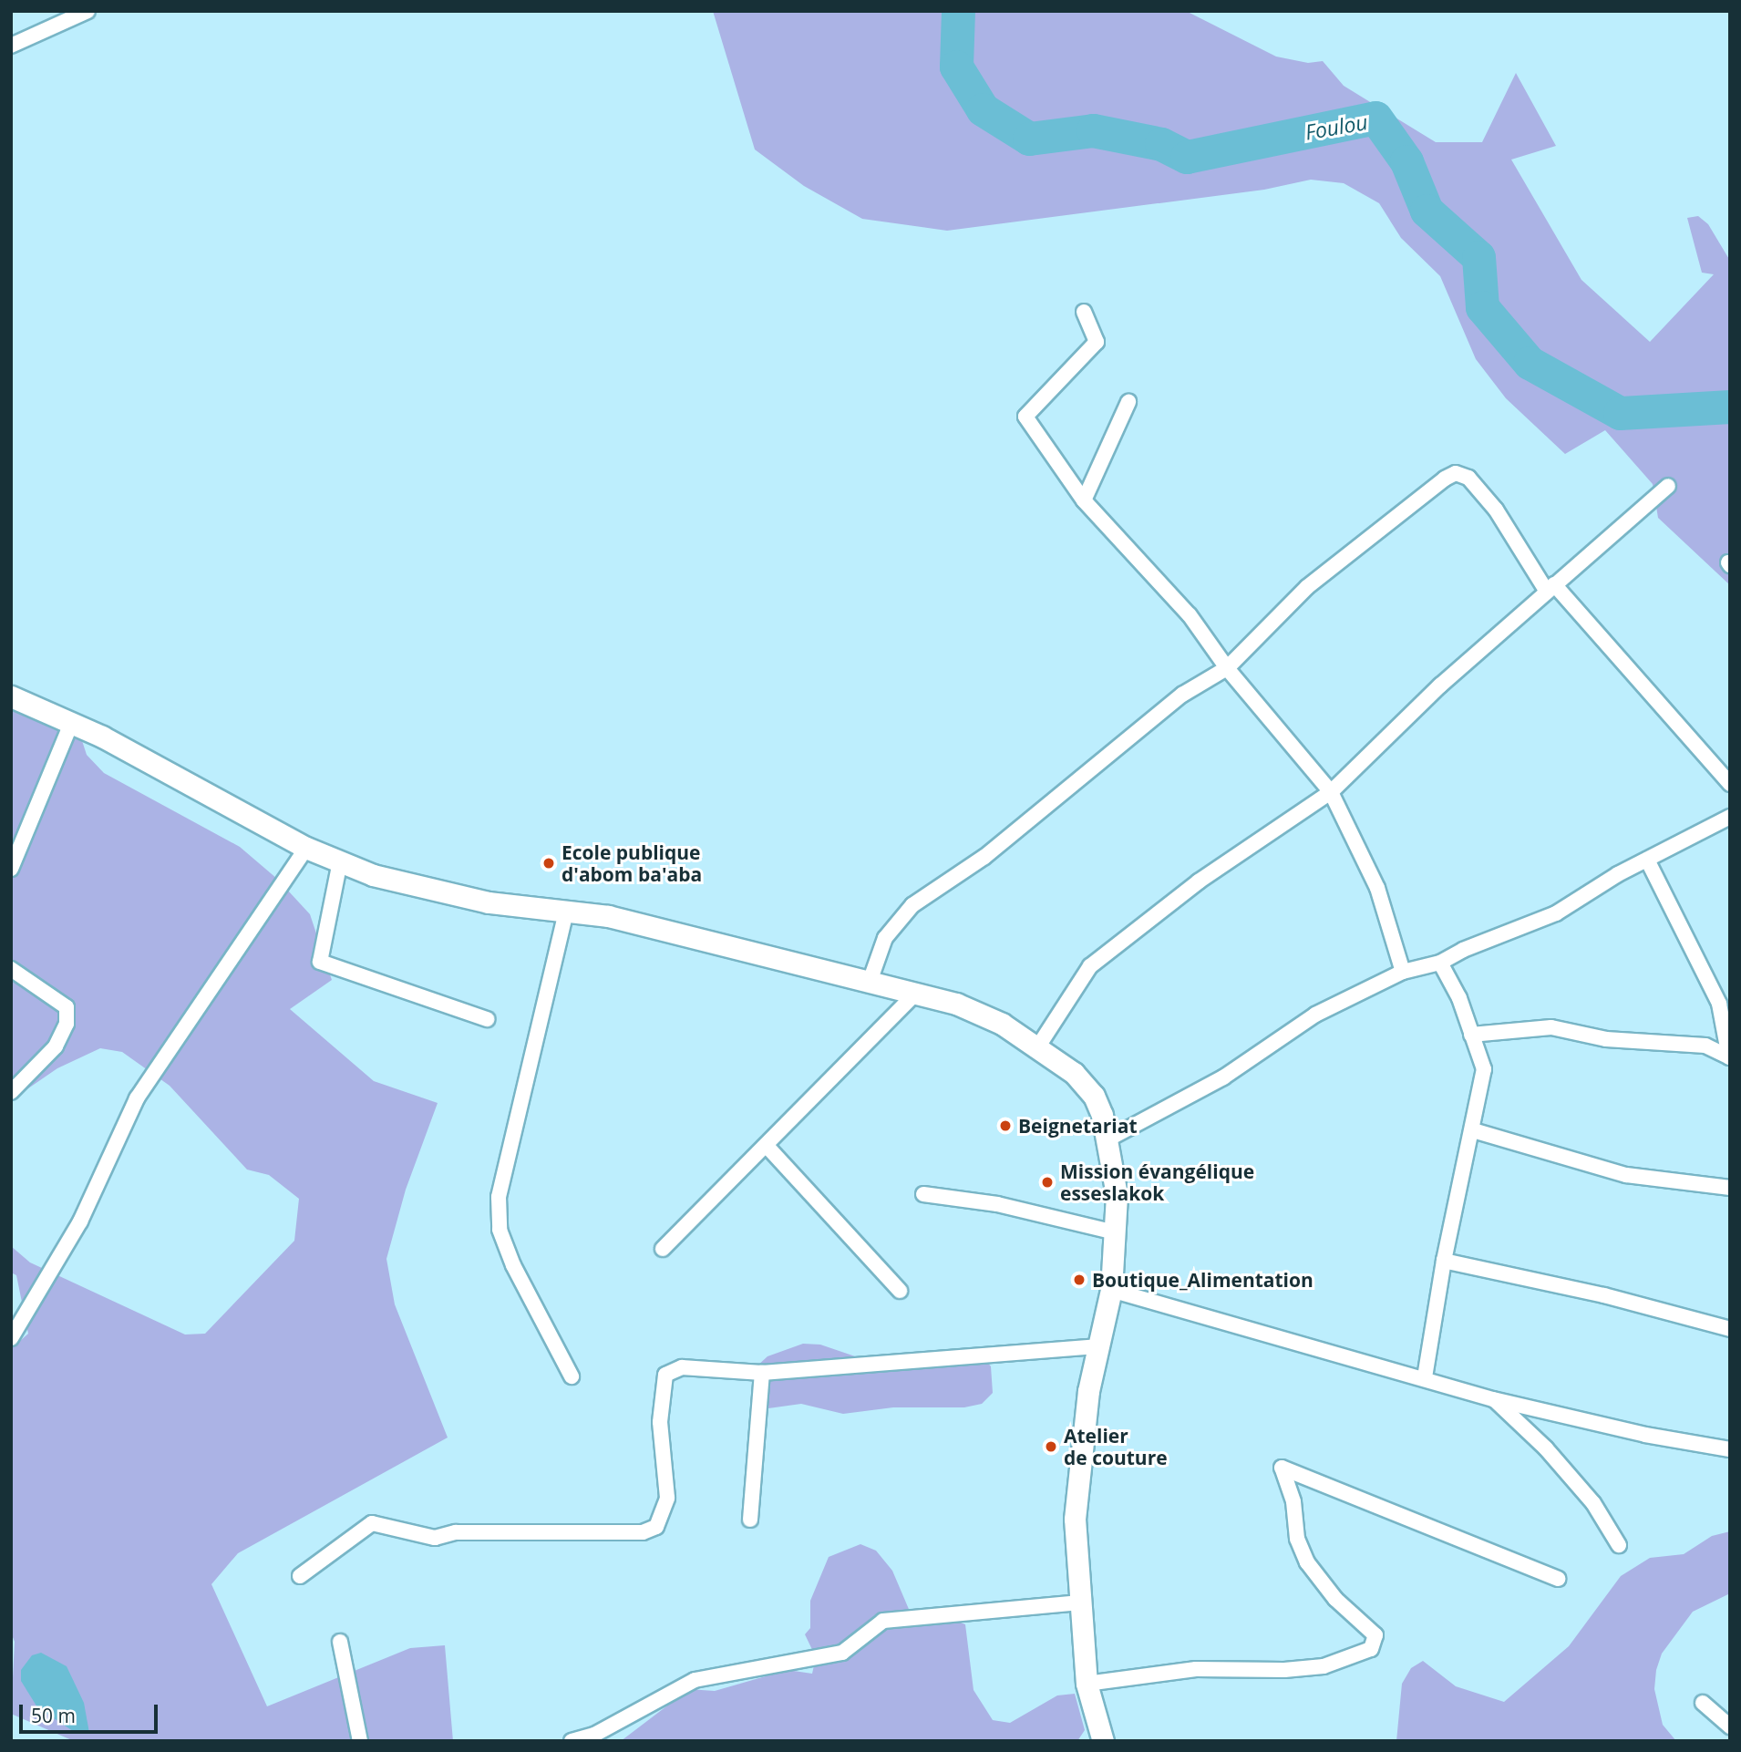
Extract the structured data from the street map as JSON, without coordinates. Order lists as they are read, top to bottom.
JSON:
{
  "water": ["Foulou"],
  "places": [
    "Ecole publique d'abom ba'aba",
    "Beignetariat",
    "Mission évangélique esseslakok",
    "Boutique_Alimentation",
    "Atelier de couture"
  ],
  "scale_bar": "50 m"
}
